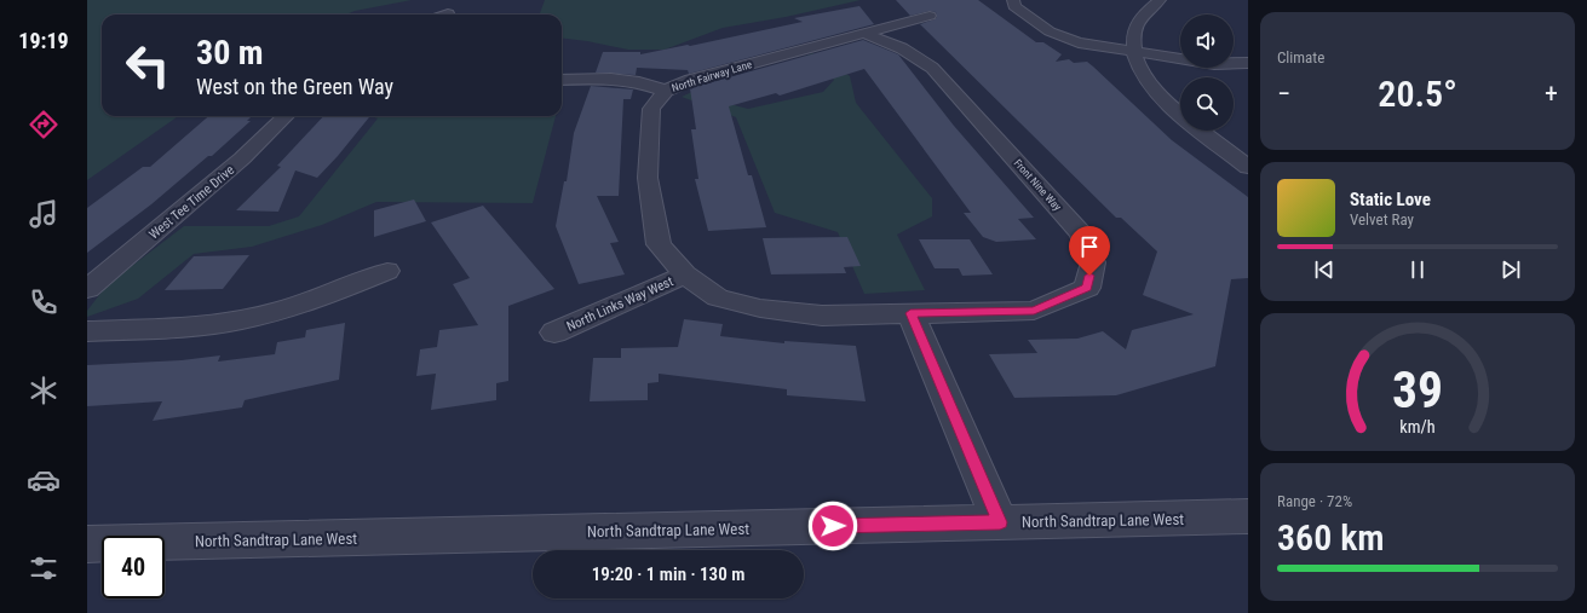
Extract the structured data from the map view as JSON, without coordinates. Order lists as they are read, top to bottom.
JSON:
{
  "streets": {
    "street": [
      "North Fairway Lane",
      "Front Nine Way",
      "West Tee Time Drive",
      "North Links Way West",
      "North Sandtrap Lane West"
    ]
  },
  "crossings": [
    ["North Fairway Lane", "Front Nine Way"]
  ],
  "page": {
    "tabs": "19:19",
    "tile": [
      "Climate",
      ["Range · 72%", "360 km"]
    ],
    "turn": ["30 m", "West on the Green Way"],
    "heat": ["−", "20.5°", "+"],
    "song": ["Static Love", "Velvet Ray"],
    "limit": "40",
    "trip": "19:20 · 1 min · 130 m",
    "gauge": ["39", "km/h"]
  }
}
